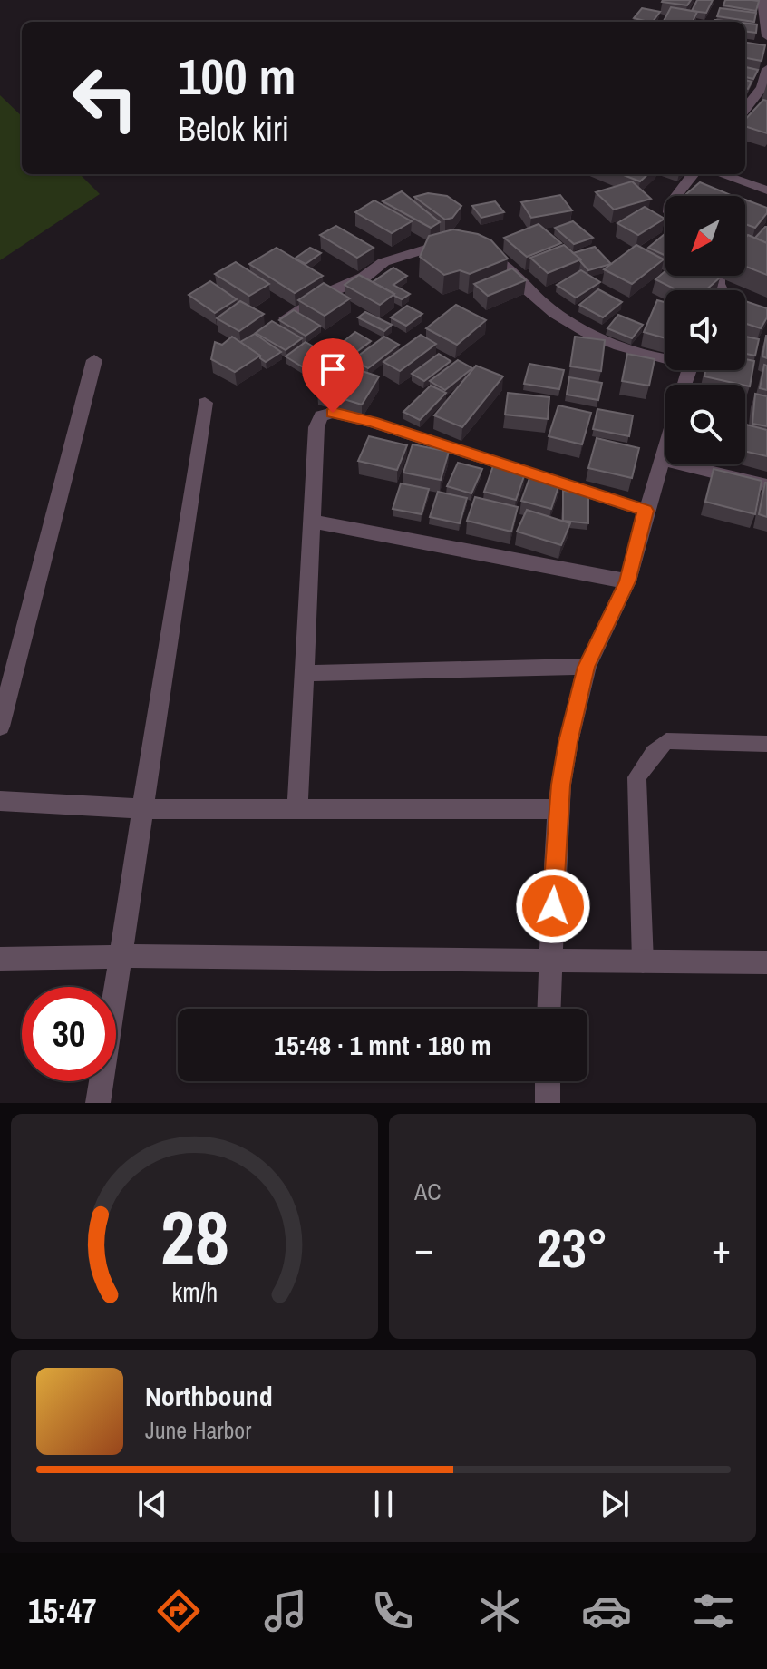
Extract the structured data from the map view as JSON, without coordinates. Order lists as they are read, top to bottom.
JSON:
{
  "north": "bottom left",
  "page": {
    "turn": ["100 m", "Belok kiri"],
    "limit": "30",
    "trip": "15:48 · 1 mnt · 180 m",
    "tile": "AC",
    "heat": ["−", "23°", "+"],
    "song": ["Northbound", "June Harbor"],
    "tabs": "15:47",
    "gauge": ["28", "km/h"]
  }
}
